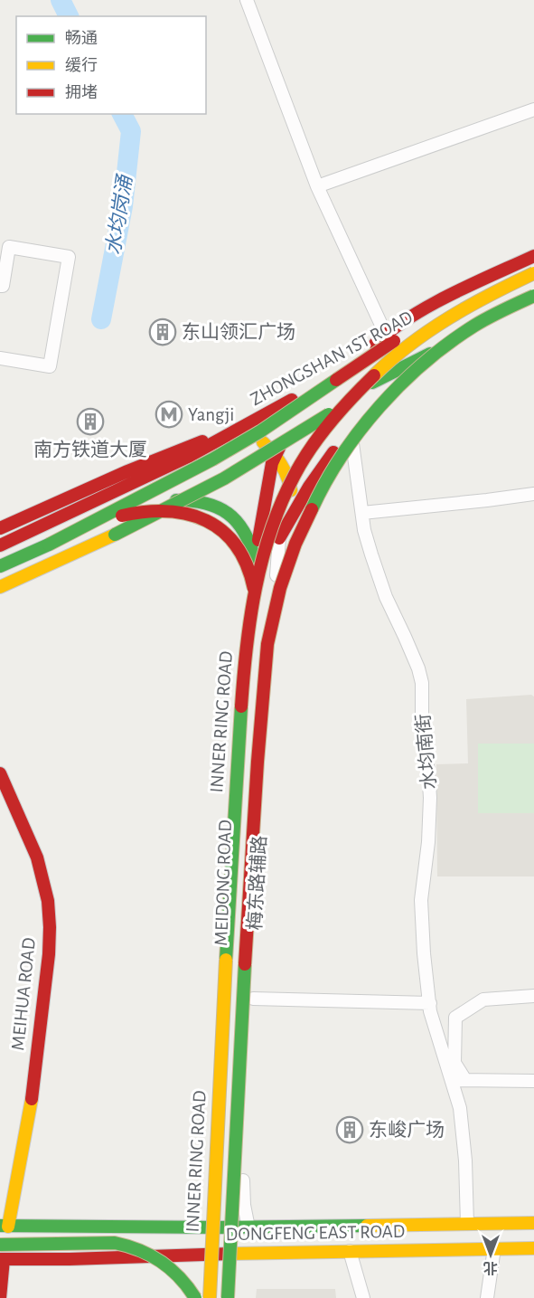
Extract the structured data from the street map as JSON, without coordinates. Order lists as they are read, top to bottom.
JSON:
{
  "streets": {
    "main road": [
      "ZHONGSHAN 1ST ROAD",
      "INNER RING ROAD",
      "MEIDONG ROAD",
      "MEIHUA ROAD",
      "DONGFENG EAST ROAD"
    ],
    "street": ["水均南街", "梅东路辅路"]
  },
  "crossings": [
    ["ZHONGSHAN 1ST ROAD", "INNER RING ROAD"],
    ["水均南街", "DONGFENG EAST ROAD"],
    ["MEIDONG ROAD", "梅东路辅路"],
    ["MEIDONG ROAD", "DONGFENG EAST ROAD"],
    ["梅东路辅路", "DONGFENG EAST ROAD"],
    ["MEIHUA ROAD", "DONGFENG EAST ROAD"]
  ],
  "water": ["水均岗涌"],
  "places": {
    "building": ["东山领汇广场", "南方铁道大厦", "东峻广场"],
    "metro station": ["Yangji"]
  },
  "legend": ["畅通", "缓行", "拥堵"],
  "north": "bottom"
}
